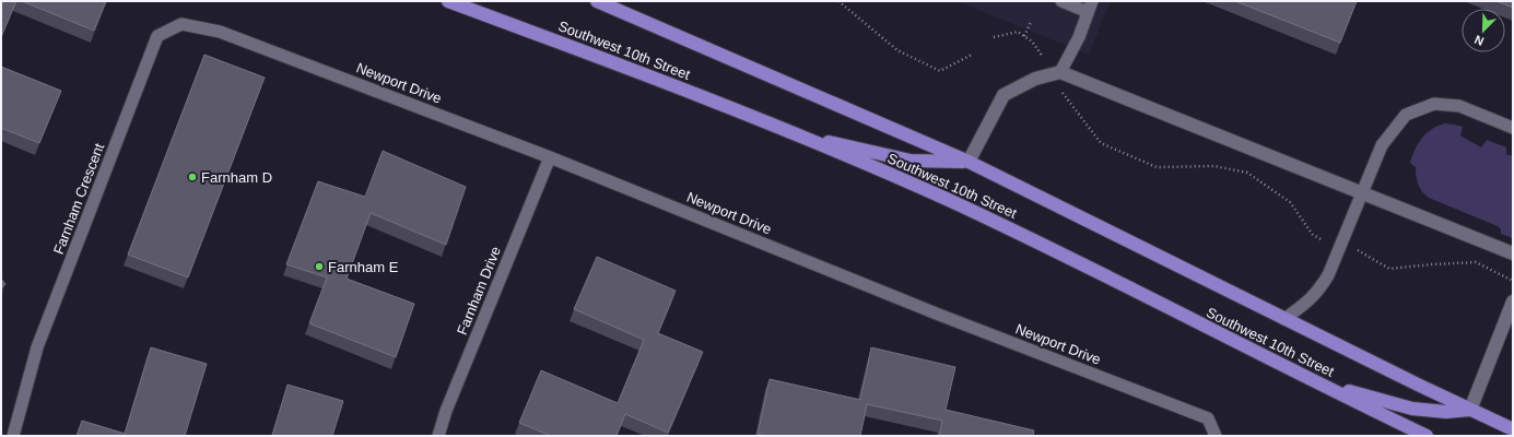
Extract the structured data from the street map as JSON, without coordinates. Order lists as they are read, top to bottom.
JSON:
{
  "streets": {
    "main road": ["Southwest 10th Street"],
    "lane": ["Newport Drive", "Farnham Crescent", "Farnham Drive"]
  },
  "crossings": [
    ["Newport Drive", "Farnham Crescent"],
    ["Newport Drive", "Farnham Drive"]
  ],
  "places": ["Farnham D", "Farnham E"],
  "north": "bottom left"
}
